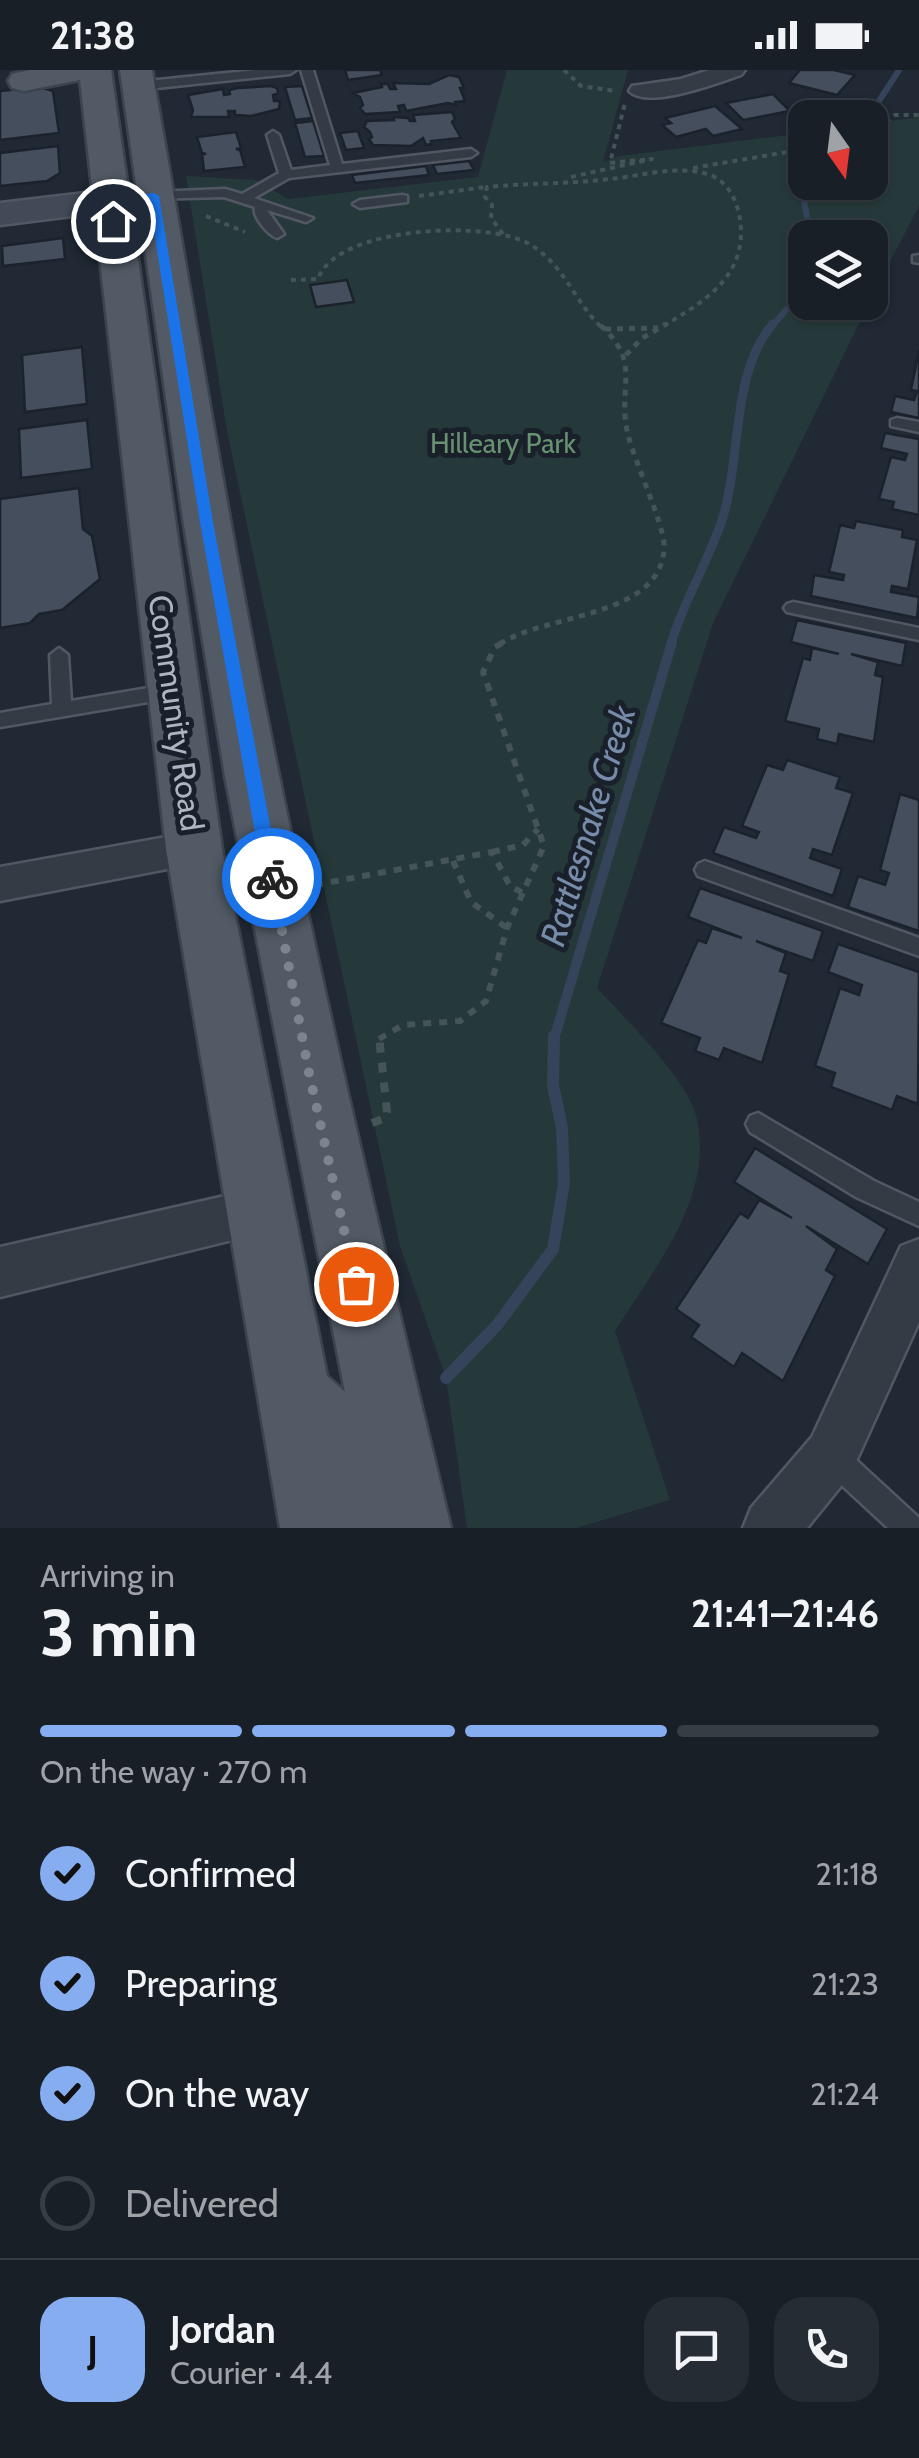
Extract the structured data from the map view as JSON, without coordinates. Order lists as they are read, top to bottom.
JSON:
{
  "streets": {
    "main road": ["Community Road"]
  },
  "water": ["Rattlesnake Creek"],
  "parks": ["Hilleary Park"],
  "north": "bottom",
  "page": {
    "status": "21:38",
    "heading": ["3 min", "Arriving in", "21:41–21:46"],
    "panel": ["Jordan", "Courier · 4.4"],
    "bar": "On the way · 270 m",
    "list": [
      ["Confirmed", "21:18"],
      ["Preparing", "21:23"],
      ["On the way", "21:24"],
      "Delivered"
    ],
    "round": "J"
  }
}
